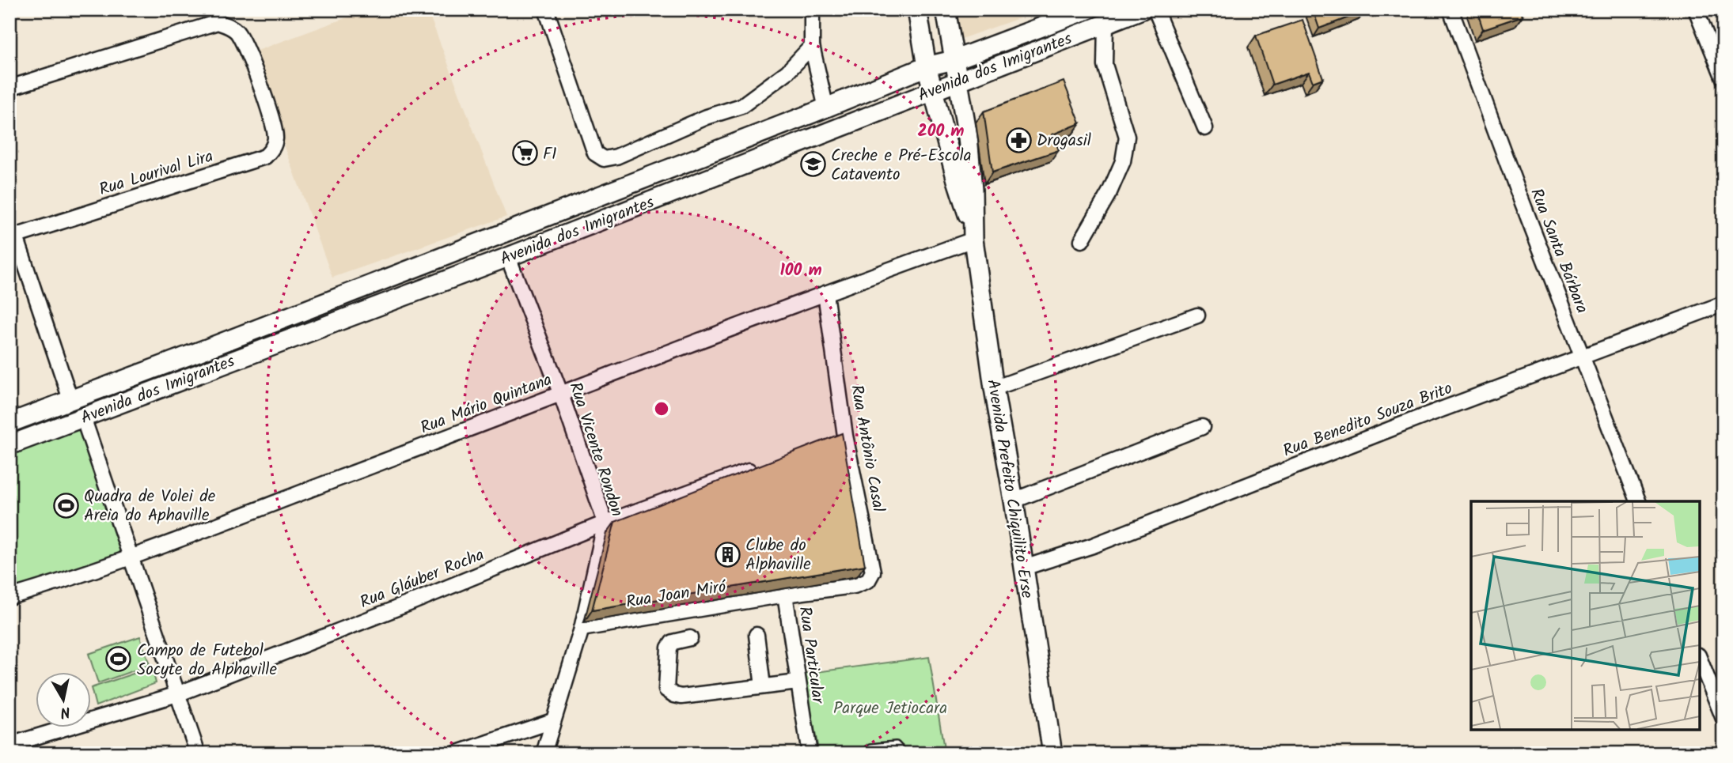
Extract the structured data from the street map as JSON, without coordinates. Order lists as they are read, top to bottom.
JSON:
{
  "streets": {
    "main road": ["Avenida dos Imigrantes", "Avenida Prefeito Chiquilito Erse"],
    "street": [
      "Rua Lourival Lira",
      "Rua Santa Bárbara",
      "Rua Mário Quintana",
      "Rua Benedito Souza Brito",
      "Rua Antônio Casal",
      "Rua Vicente Rondon",
      "Rua Gláuber Rocha",
      "Rua Joan Miró",
      "Rua Particular"
    ]
  },
  "crossings": [
    ["Avenida dos Imigrantes", "Rua Vicente Rondon"],
    ["Avenida dos Imigrantes", "Avenida Prefeito Chiquilito Erse"],
    ["Rua Santa Bárbara", "Rua Benedito Souza Brito"],
    ["Rua Mário Quintana", "Rua Antônio Casal"],
    ["Rua Mário Quintana", "Rua Vicente Rondon"],
    ["Rua Mário Quintana", "Avenida Prefeito Chiquilito Erse"],
    ["Rua Benedito Souza Brito", "Avenida Prefeito Chiquilito Erse"],
    ["Rua Antônio Casal", "Rua Joan Miró"],
    ["Rua Vicente Rondon", "Rua Gláuber Rocha"],
    ["Rua Vicente Rondon", "Rua Joan Miró"],
    ["Rua Joan Miró", "Rua Particular"]
  ],
  "parks": ["Parque Jetiocara"],
  "places": {
    "pharmacy": ["Drogasil"],
    "supermarket": ["F1"],
    "school or university": ["Creche e Pré-Escola Catavento"],
    "sports": ["Quadra de Volei de Areia do Aphaville", "Campo de Futebol Socyte do Alphaville"],
    "building": ["Clube do Alphaville"]
  },
  "north": "bottom",
  "rings": ["200 m", "100 m"]
}
